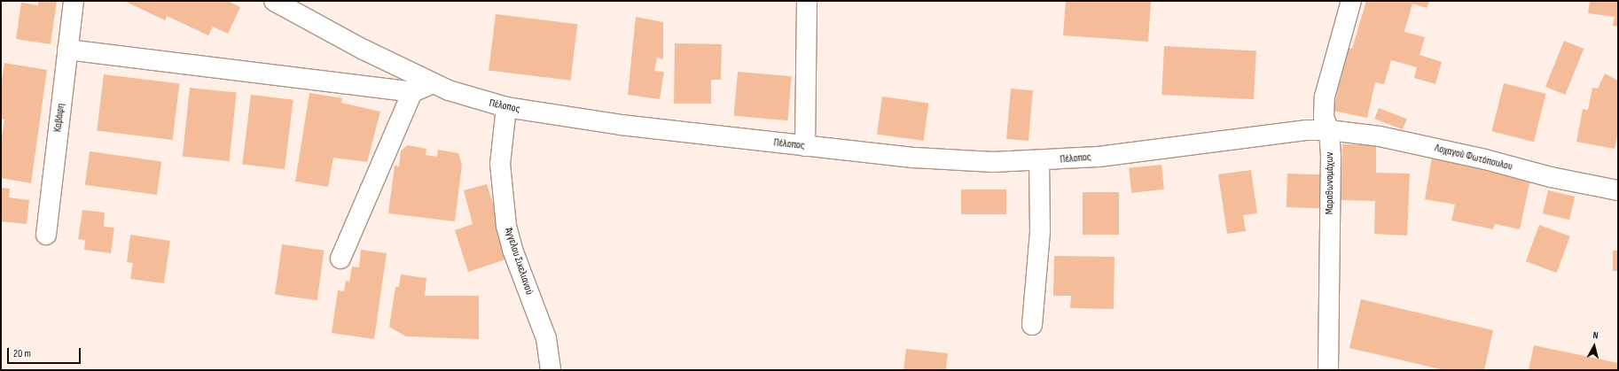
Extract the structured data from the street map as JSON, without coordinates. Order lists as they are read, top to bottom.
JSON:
{
  "streets": {
    "street": [
      "Πέλοπος",
      "Καβάφη",
      "Λοχαγού Φωτόπουλου",
      "Μαραθωνομάχων",
      "Άγγελου Σικελιανού"
    ]
  },
  "crossings": [
    ["Πέλοπος", "Λοχαγού Φωτόπουλου"],
    ["Πέλοπος", "Μαραθωνομάχων"],
    ["Πέλοπος", "Άγγελου Σικελιανού"],
    ["Λοχαγού Φωτόπουλου", "Μαραθωνομάχων"]
  ],
  "scale_bar": "20 m",
  "north": "top"
}
